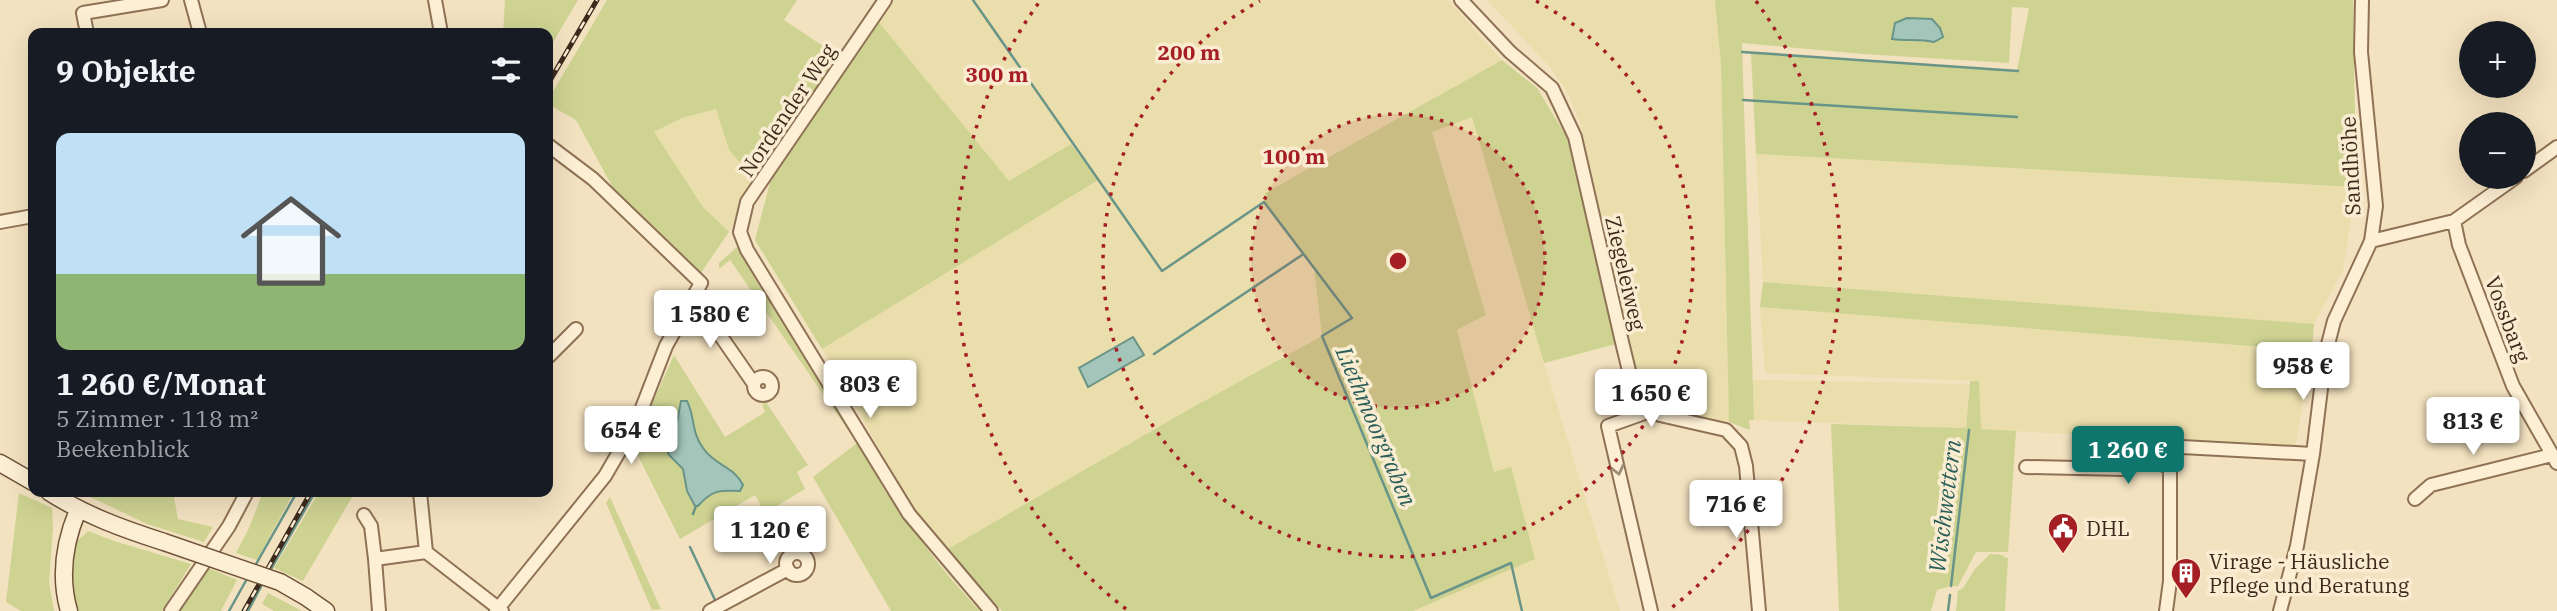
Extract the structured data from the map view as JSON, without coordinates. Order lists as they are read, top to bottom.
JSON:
{
  "streets": {
    "street": [
      "Nordender Weg",
      "Sandhöhe",
      "Ziegeleiweg",
      "Vossbarg"
    ]
  },
  "water": ["Liethmoorgraben", "Wischwettern"],
  "places": {
    "public building": ["DHL"],
    "building": ["Virage - Häusliche Pflege und Beratung"]
  },
  "page": {
    "map_buttons": ["+", "−"],
    "heading": "9 Objekte",
    "list": [
      {
        "name": "1 260 €/Monat",
        "note": "5 Zimmer · 118 m² · Beekenblick"
      }
    ],
    "price": [
      "1 580 €",
      "958 €",
      "803 €",
      "1 650 €",
      "813 €",
      "654 €",
      "1 260 €",
      "716 €",
      "1 120 €"
    ]
  },
  "rings": ["200 m", "300 m", "100 m"]
}
